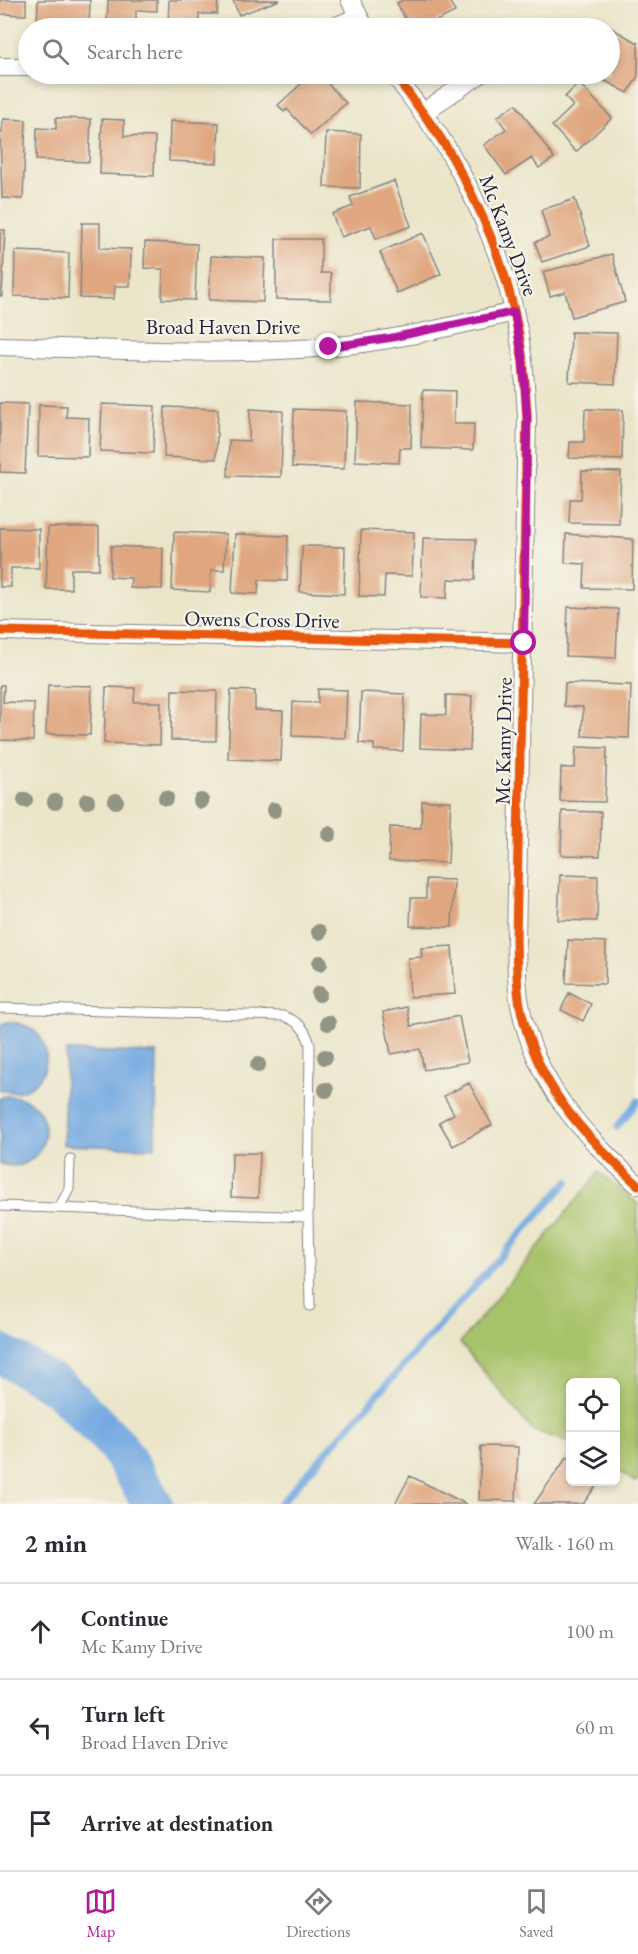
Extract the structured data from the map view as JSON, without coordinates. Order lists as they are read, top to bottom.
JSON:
{
  "streets": {
    "street": ["Mc Kamy Drive", "Broad Haven Drive", "Owens Cross Drive"]
  },
  "crossings": [
    ["Mc Kamy Drive", "Broad Haven Drive"],
    ["Mc Kamy Drive", "Owens Cross Drive"]
  ],
  "page": {
    "search": "Search here",
    "heading": ["2 min", "Walk · 160 m"],
    "list": [
      ["Continue", "Mc Kamy Drive", "100 m"],
      ["Turn left", "Broad Haven Drive", "60 m"],
      "Arrive at destination"
    ],
    "nav": ["Map", "Directions", "Saved"]
  }
}
